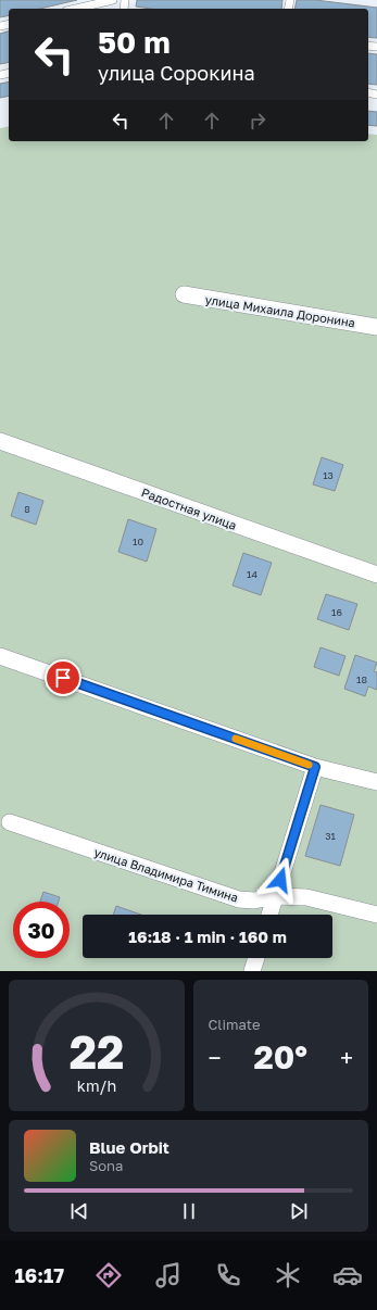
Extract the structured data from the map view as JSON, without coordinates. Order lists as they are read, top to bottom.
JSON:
{
  "streets": {
    "street": ["улица Михаила Доронина", "Радостная улица", "улица Владимира Тимина"]
  },
  "house_numbers": [
    "13",
    "8",
    "10",
    "14",
    "16",
    "18",
    "31"
  ],
  "page": {
    "turn": ["50 m", "улица Сорокина"],
    "limit": "30",
    "trip": "16:18 · 1 min · 160 m",
    "tile": "Climate",
    "heat": ["−", "20°", "+"],
    "song": ["Blue Orbit", "Sona"],
    "tabs": "16:17",
    "gauge": ["22", "km/h"]
  }
}
